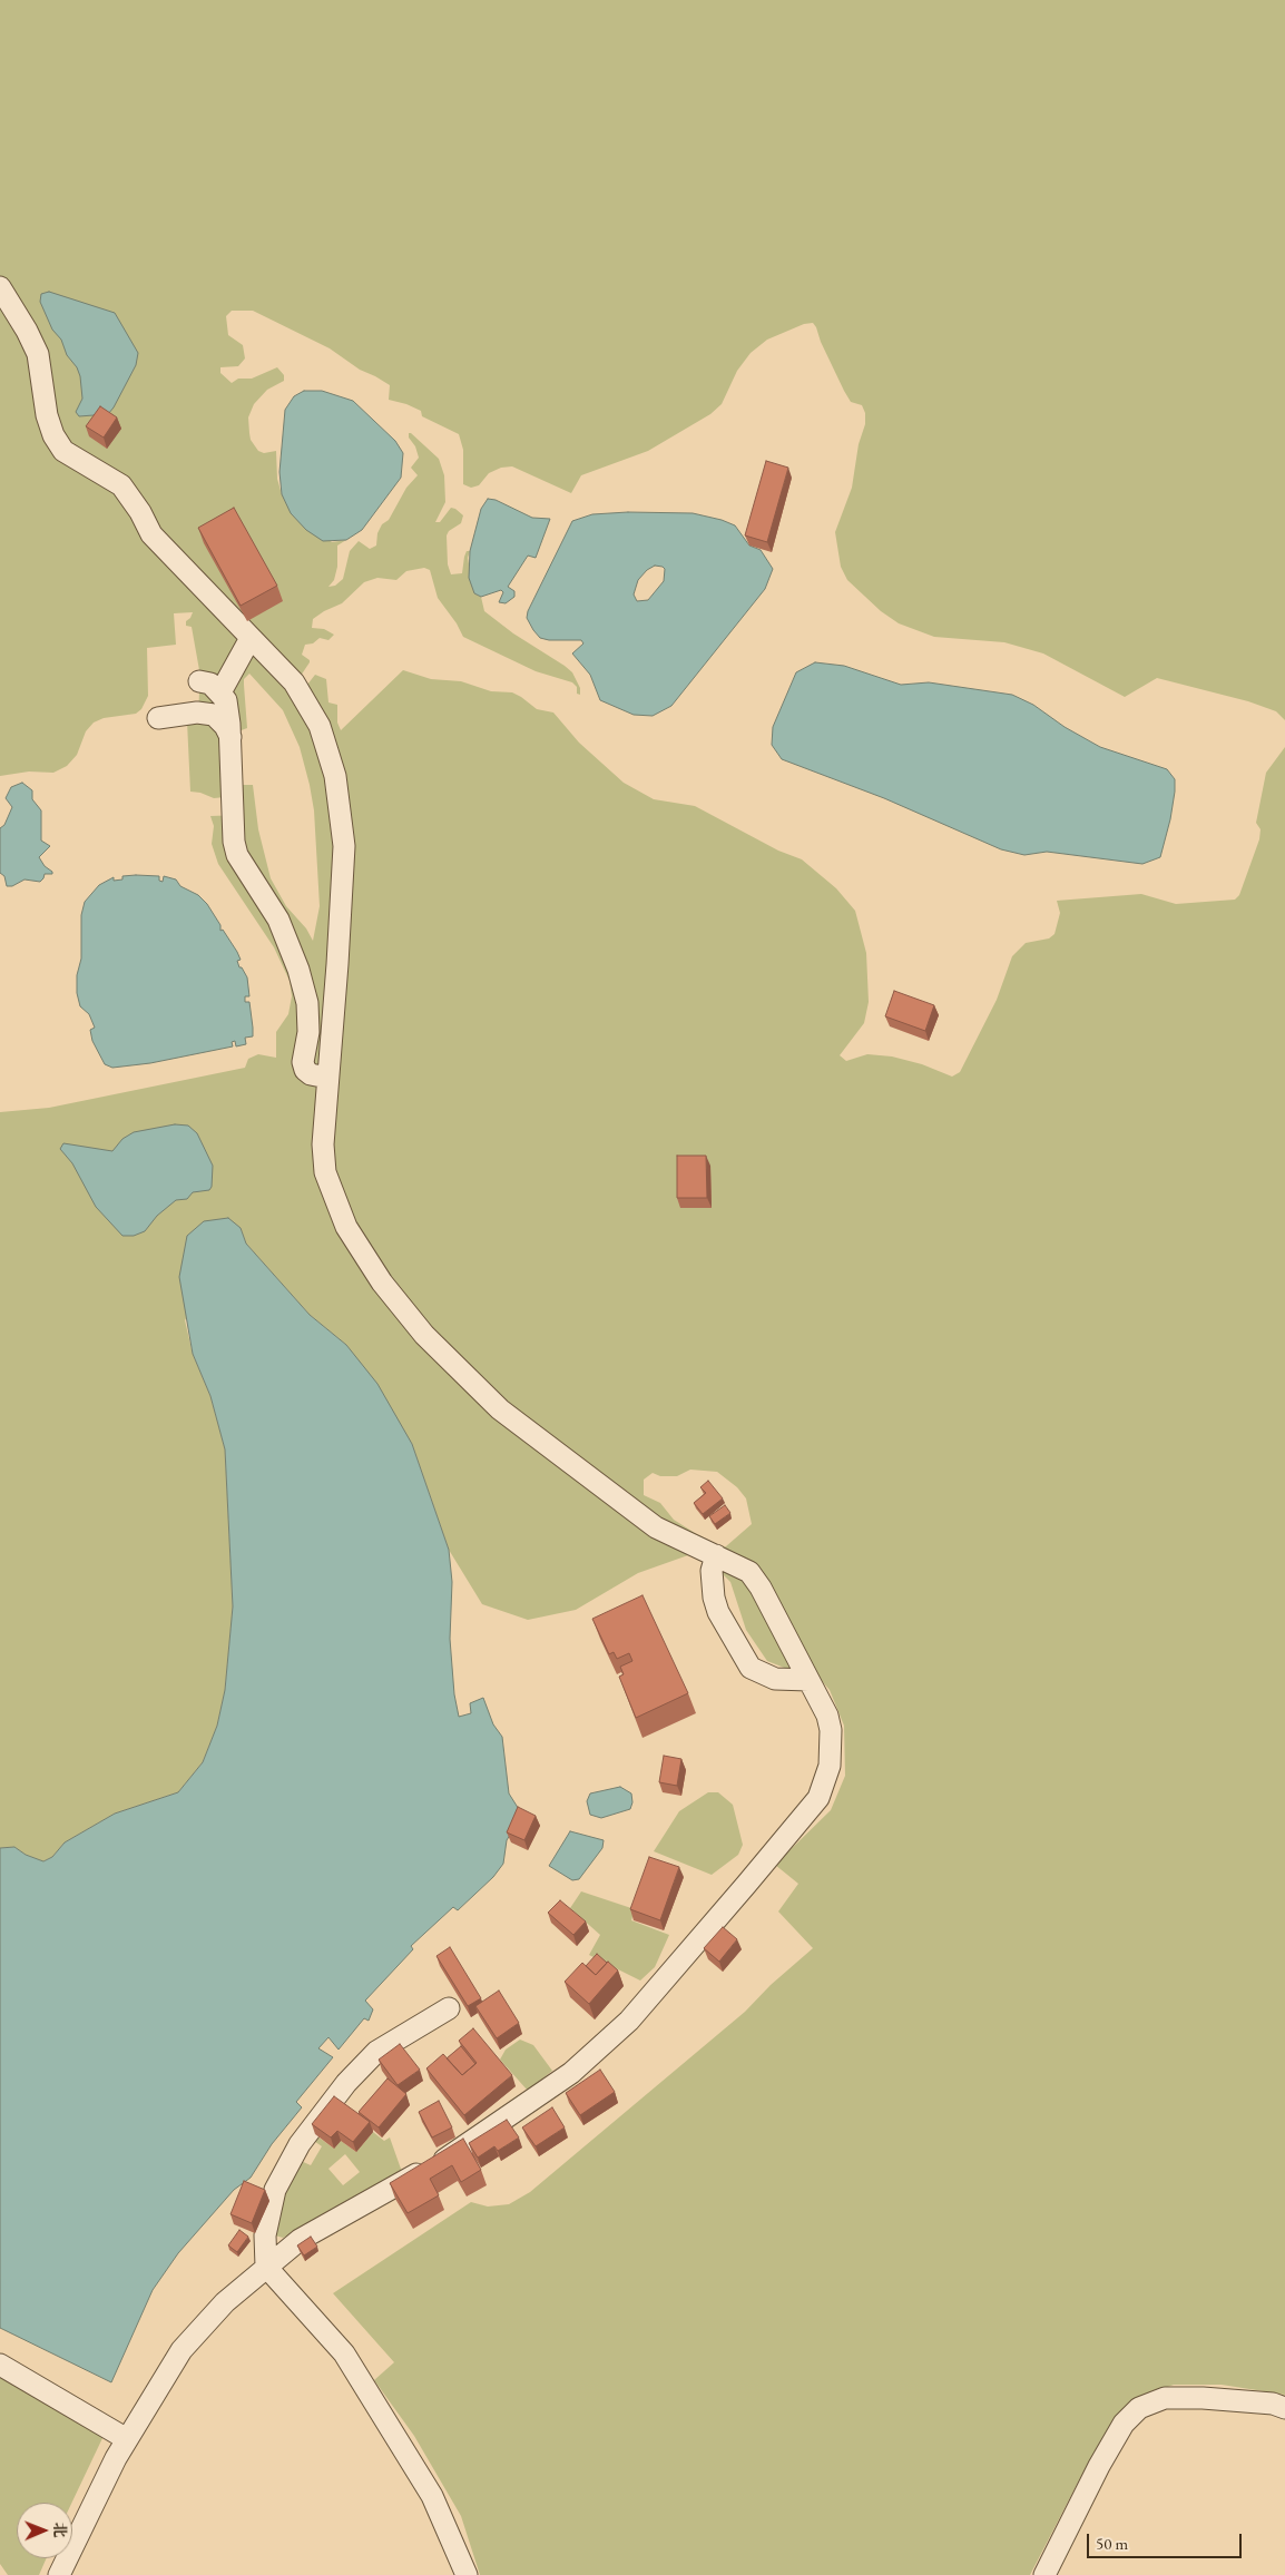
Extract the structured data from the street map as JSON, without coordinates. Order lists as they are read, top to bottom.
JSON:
{
  "scale_bar": "50 m",
  "north": "right"
}
